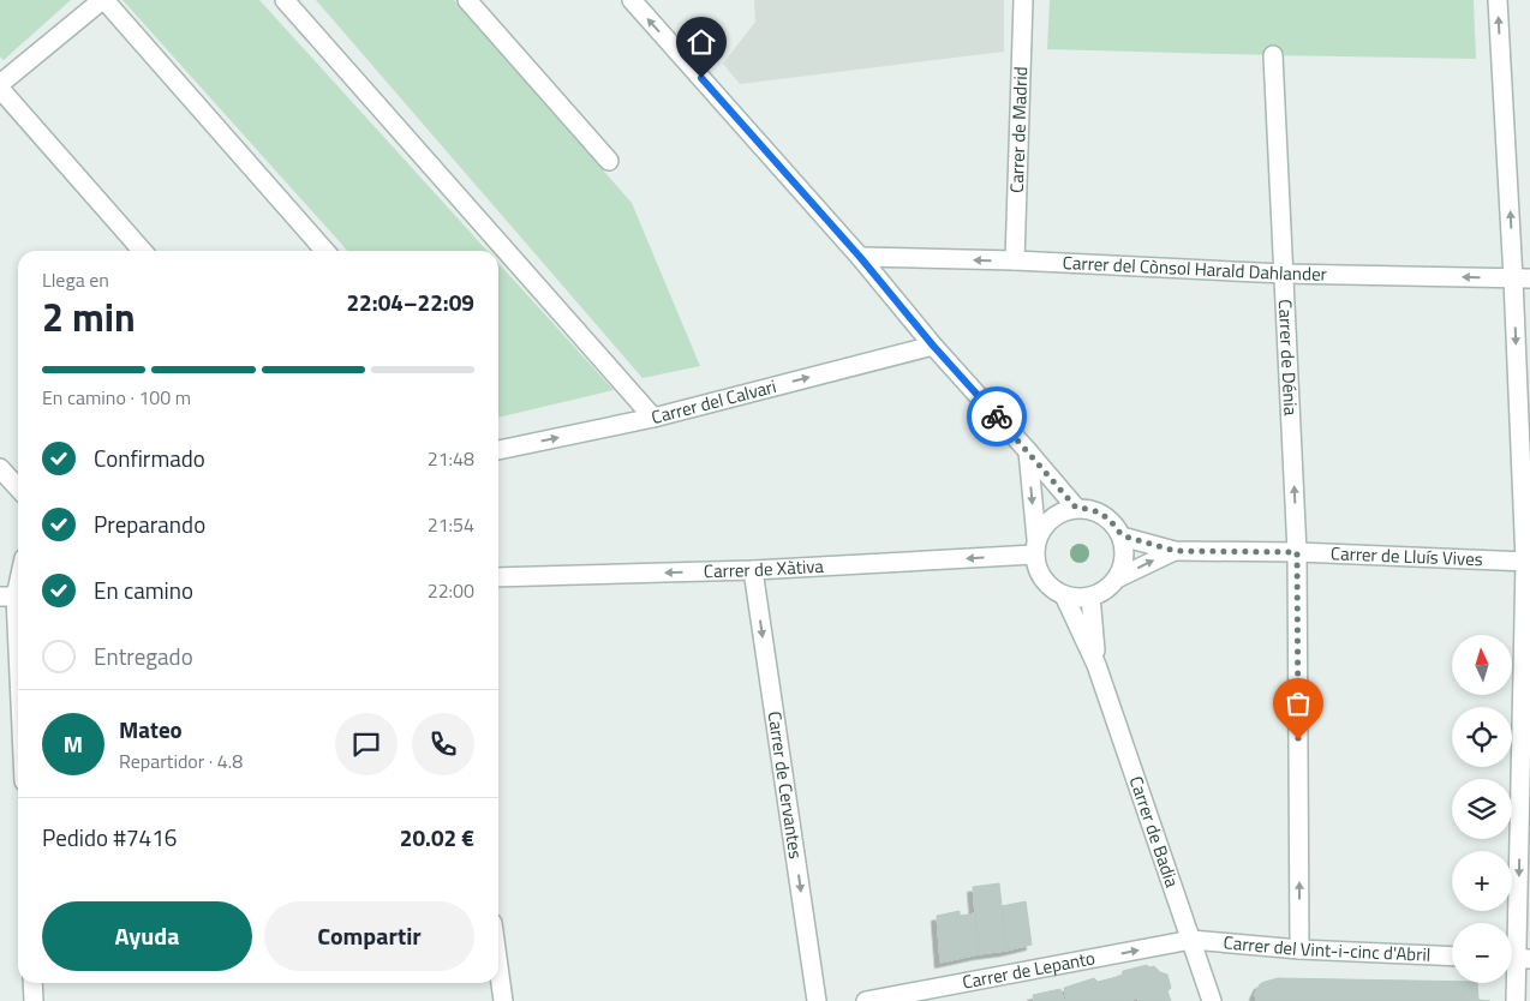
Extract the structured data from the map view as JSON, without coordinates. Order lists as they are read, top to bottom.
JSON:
{
  "streets": {
    "street": [
      "Carrer de Madrid",
      "Carrer del Cònsol Harald Dahlander",
      "Carrer de Dénia",
      "Carrer del Calvari",
      "Carrer de Lluís Vives",
      "Carrer de Xàtiva",
      "Carrer de Cervantes",
      "Carrer de Badia",
      "Carrer del Vint-i-cinc d'Abril",
      "Carrer de Lepanto"
    ]
  },
  "crossings": [
    ["Carrer de Madrid", "Carrer del Cònsol Harald Dahlander"],
    ["Carrer del Cònsol Harald Dahlander", "Carrer de Dénia"],
    ["Carrer de Dénia", "Carrer de Lluís Vives"],
    ["Carrer de Dénia", "Carrer del Vint-i-cinc d'Abril"],
    ["Carrer de Lluís Vives", "Carrer de Xàtiva"],
    ["Carrer de Lluís Vives", "Carrer de Badia"],
    ["Carrer de Xàtiva", "Carrer de Cervantes"],
    ["Carrer de Xàtiva", "Carrer de Badia"],
    ["Carrer de Badia", "Carrer del Vint-i-cinc d'Abril"],
    ["Carrer de Badia", "Carrer de Lepanto"],
    ["Carrer del Vint-i-cinc d'Abril", "Carrer de Lepanto"]
  ],
  "one_way": [
    "Carrer del Cònsol Harald Dahlander",
    "Carrer de Dénia",
    "Carrer del Calvari",
    "Carrer de Xàtiva",
    "Carrer de Cervantes",
    "Carrer de Lepanto"
  ],
  "north": "top",
  "page": {
    "heading": ["2 min", "Llega en", "22:04–22:09"],
    "panel": [
      "Mateo",
      "Repartidor · 4.8",
      "Pedido #7416",
      "20.02 €"
    ],
    "bar": "En camino · 100 m",
    "list": [
      ["Confirmado", "21:48"],
      ["Preparando", "21:54"],
      ["En camino", "22:00"],
      "Entregado"
    ],
    "map_buttons": ["+", "−"],
    "round": "M",
    "buttons": ["Ayuda", "Compartir"]
  }
}
